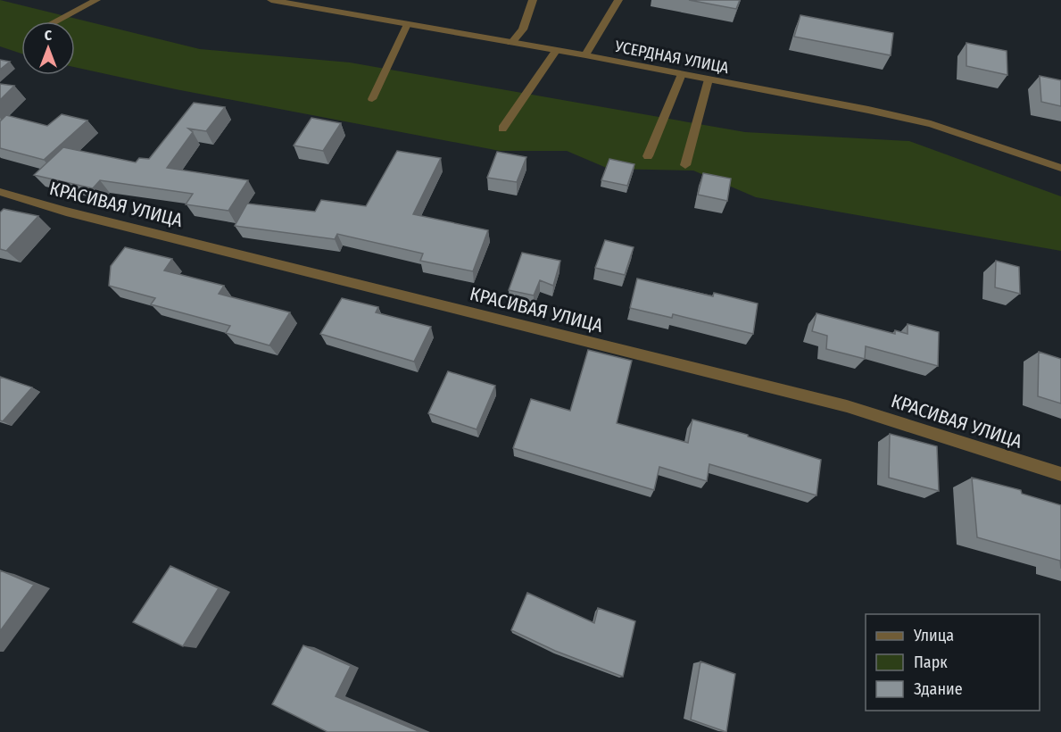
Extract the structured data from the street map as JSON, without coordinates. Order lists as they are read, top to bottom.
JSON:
{
  "streets": {
    "street": ["УСЕРДНАЯ УЛИЦА", "КРАСИВАЯ УЛИЦА"]
  },
  "legend": ["Улица", "Парк", "Здание"],
  "north": "top"
}
